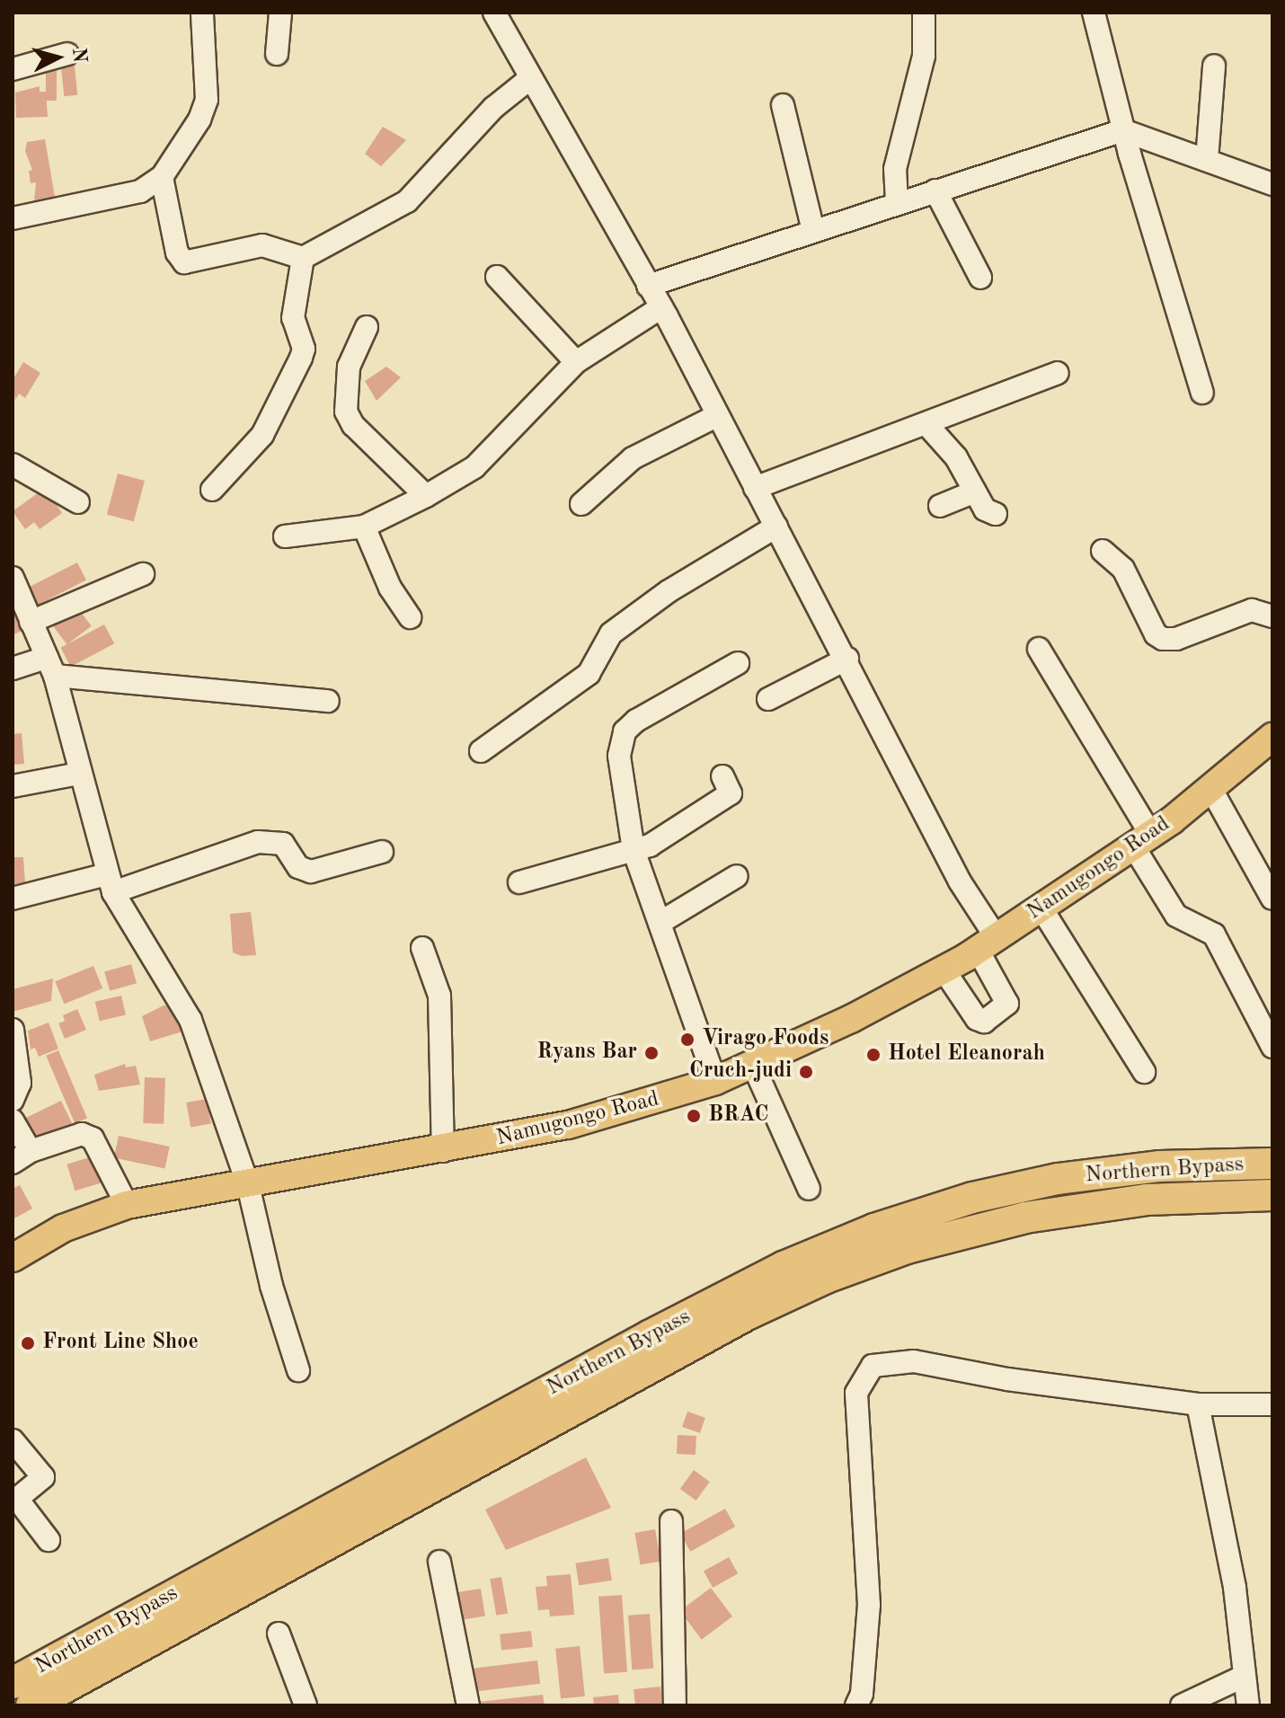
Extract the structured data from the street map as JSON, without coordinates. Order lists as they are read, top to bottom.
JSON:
{
  "streets": {
    "highway": ["Northern Bypass"],
    "main road": ["Namugongo Road"]
  },
  "places": [
    "Virago Foods",
    "Ryans Bar",
    "Hotel Eleanorah",
    "Cruch-judi",
    "BRAC",
    "Front Line Shoe"
  ],
  "north": "right"
}
